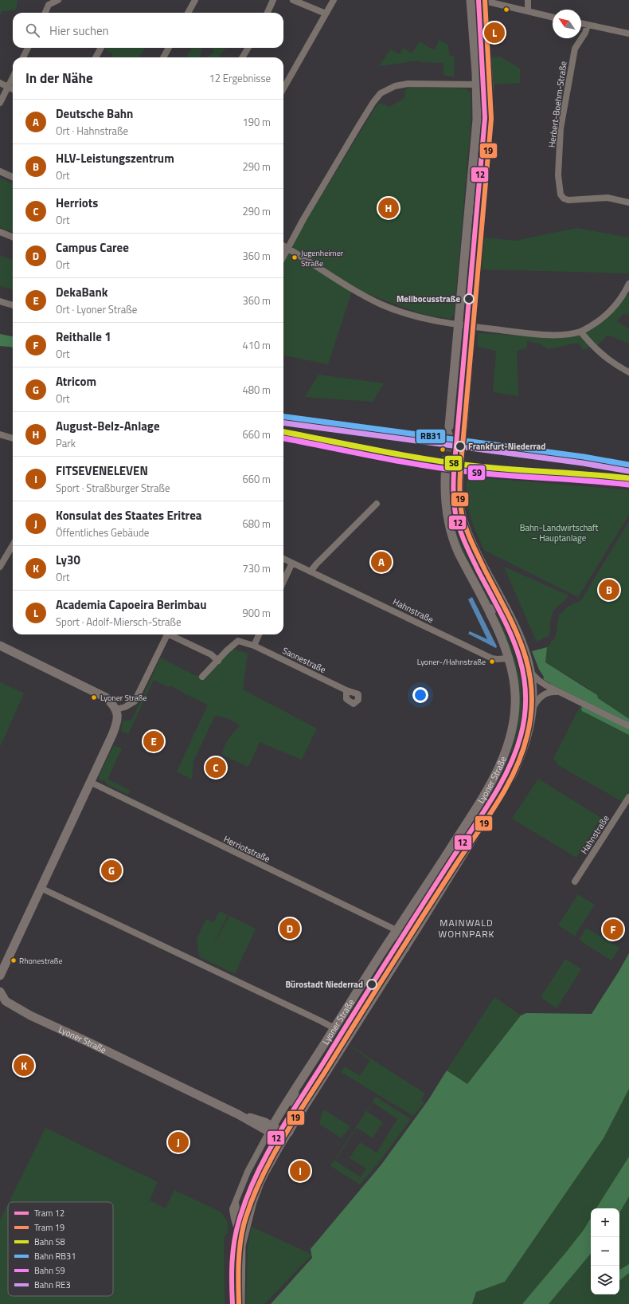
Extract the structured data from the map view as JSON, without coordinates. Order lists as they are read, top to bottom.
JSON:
{
  "streets": {
    "main road": ["Lyoner Straße"],
    "street": [
      "Herbert-Boehm-Straße",
      "Hahnstraße",
      "Saonestraße",
      "Herriotstraße"
    ]
  },
  "crossings": [
    ["Hahnstraße", "Lyoner Straße"],
    ["Lyoner Straße", "Herriotstraße"]
  ],
  "districts": ["MAINWALD WOHNPARK"],
  "parks": ["Bahn-Landwirtschaft – Hauptanlage"],
  "places": [
    "Jugenheimer Straße",
    "Melibocusstraße",
    "Frankfurt-Niederrad",
    "Lyoner-/Hahnstraße",
    "Lyoner Straße",
    "Rhonestraße",
    "Bürostadt Niederrad"
  ],
  "lines": [
    "tram line 12",
    "tram line 19",
    "rail line RB31",
    "rail line RE3",
    "rail line S8",
    "rail line S9"
  ],
  "legend": [
    "Tram 12",
    "Tram 19",
    "Bahn S8",
    "Bahn RB31",
    "Bahn S9",
    "Bahn RE3"
  ],
  "north": "top left",
  "page": {
    "search": "Hier suchen",
    "pins": [
      "L",
      "H",
      "A",
      "B",
      "E",
      "C",
      "G",
      "D",
      "F",
      "K",
      "J",
      "I"
    ],
    "heading": ["In der Nähe", "12 Ergebnisse"],
    "list": [
      {
        "mark": "A",
        "name": "Deutsche Bahn",
        "note": "Ort · Hahnstraße",
        "value": "190 m"
      },
      {
        "mark": "B",
        "name": "HLV-Leistungszentrum",
        "note": "Ort",
        "value": "290 m"
      },
      {
        "mark": "C",
        "name": "Herriots",
        "note": "Ort",
        "value": "290 m"
      },
      {
        "mark": "D",
        "name": "Campus Caree",
        "note": "Ort",
        "value": "360 m"
      },
      {
        "mark": "E",
        "name": "DekaBank",
        "note": "Ort · Lyoner Straße",
        "value": "360 m"
      },
      {
        "mark": "F",
        "name": "Reithalle 1",
        "note": "Ort",
        "value": "410 m"
      },
      {
        "mark": "G",
        "name": "Atricom",
        "note": "Ort",
        "value": "480 m"
      },
      {
        "mark": "H",
        "name": "August-Belz-Anlage",
        "note": "Park",
        "value": "660 m"
      },
      {
        "mark": "I",
        "name": "FITSEVENELEVEN",
        "note": "Sport · Straßburger Straße",
        "value": "660 m"
      },
      {
        "mark": "J",
        "name": "Konsulat des Staates Eritrea",
        "note": "Öffentliches Gebäude",
        "value": "680 m"
      },
      {
        "mark": "K",
        "name": "Ly30",
        "note": "Ort",
        "value": "730 m"
      },
      {
        "mark": "L",
        "name": "Academia Capoeira Berimbau",
        "note": "Sport · Adolf-Miersch-Straße",
        "value": "900 m"
      }
    ],
    "map_buttons": ["+", "−"]
  }
}
